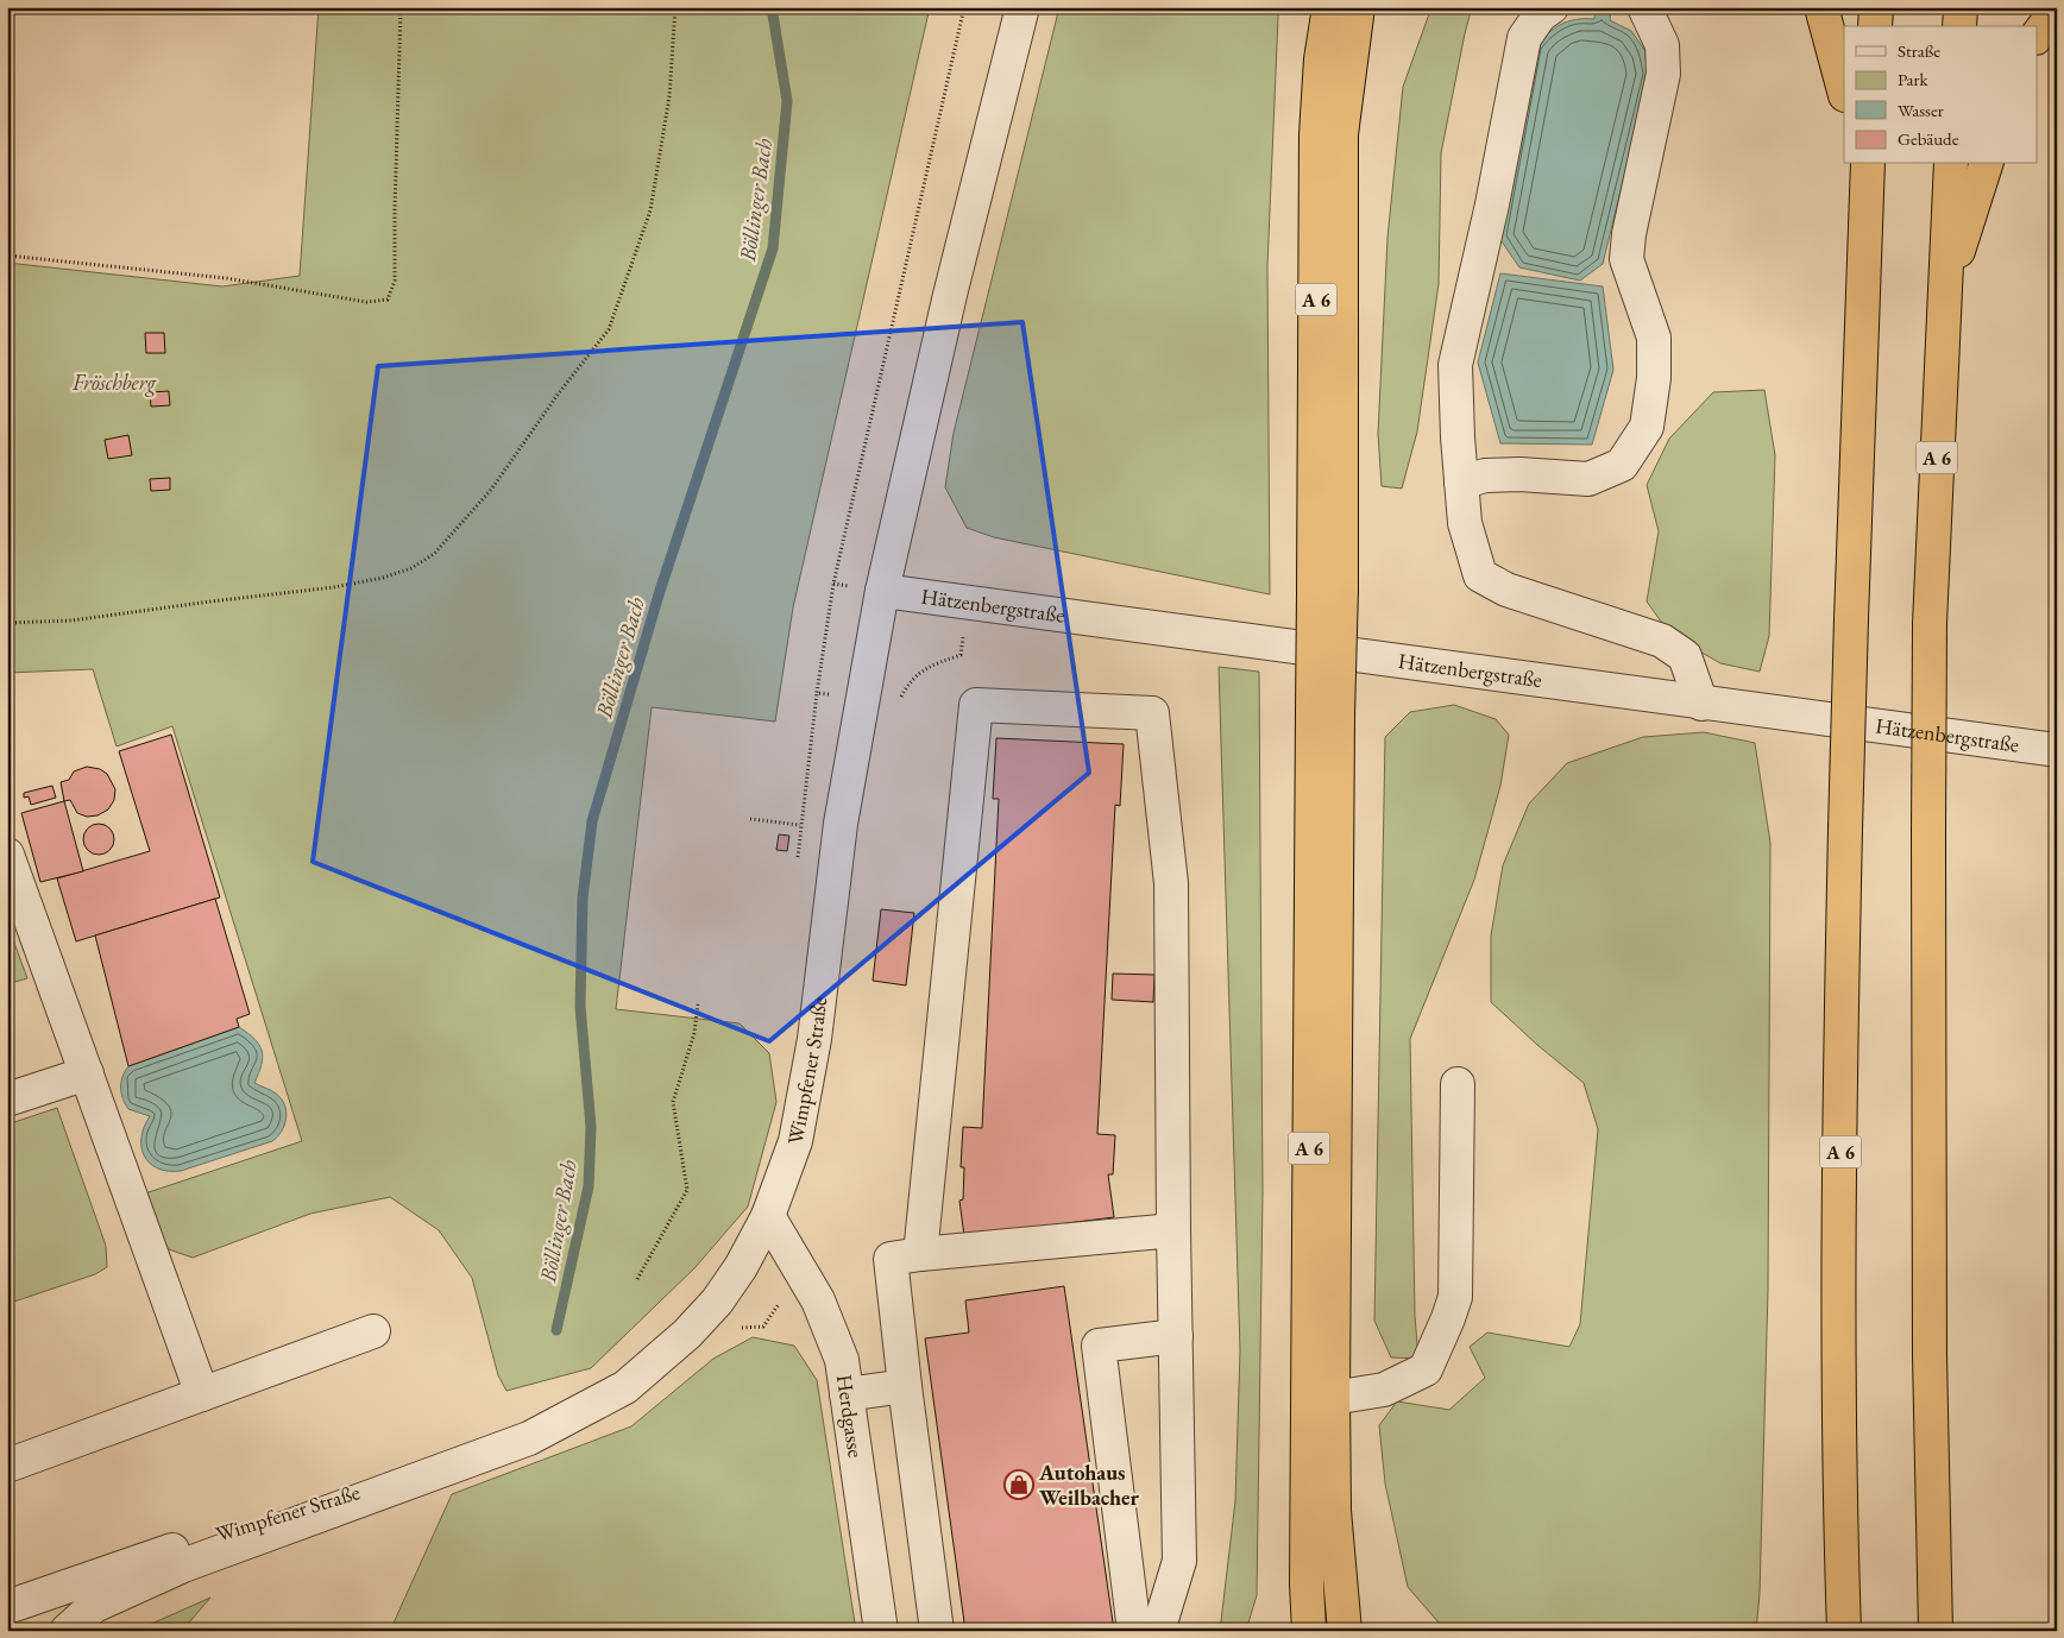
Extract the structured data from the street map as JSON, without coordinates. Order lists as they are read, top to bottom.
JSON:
{
  "streets": {
    "highway": ["A 6"],
    "street": ["Hätzenbergstraße", "Wimpfener Straße", "Herdgasse"]
  },
  "crossings": [
    ["Hätzenbergstraße", "Wimpfener Straße"],
    ["Wimpfener Straße", "Herdgasse"]
  ],
  "water": ["Böllinger Bach"],
  "parks": ["Fröschberg"],
  "places": {
    "shop": ["Autohaus Weilbacher"]
  },
  "legend": [
    "Straße",
    "Park",
    "Wasser",
    "Gebäude"
  ]
}
